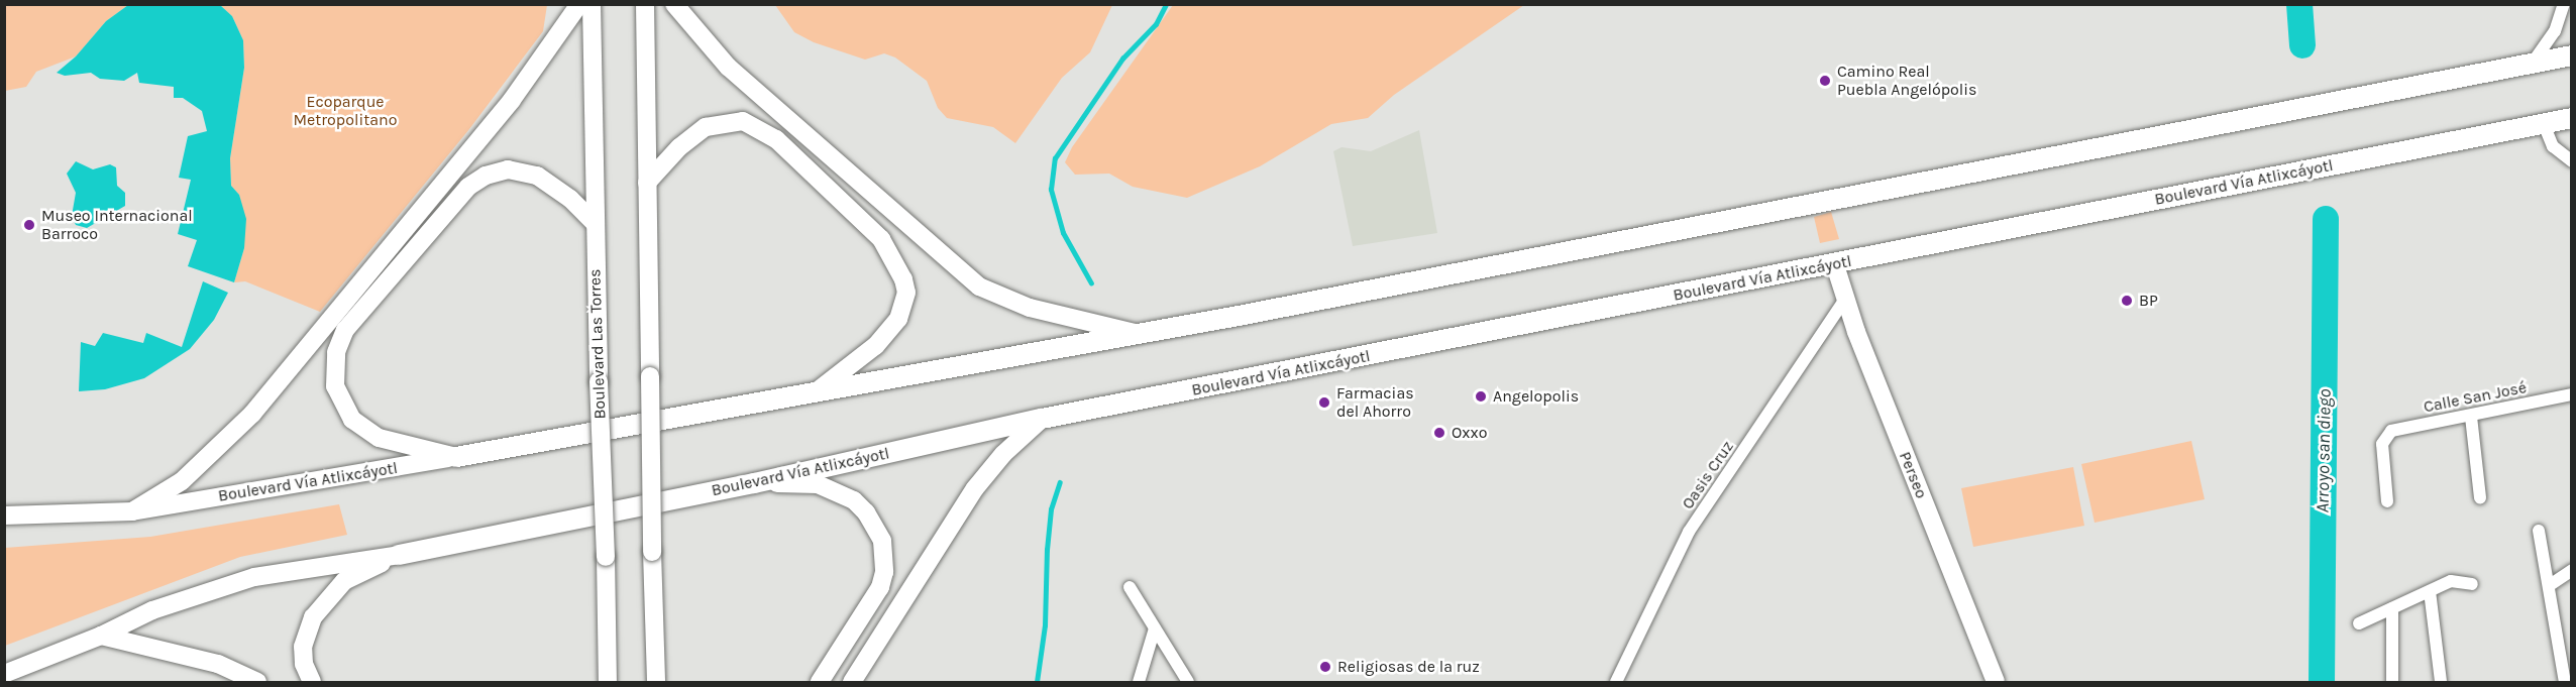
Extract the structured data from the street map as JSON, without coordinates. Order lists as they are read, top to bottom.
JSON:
{
  "streets": {
    "main road": ["Boulevard Vía Atlixcáyotl", "Boulevard Las Torres", "Perseo"],
    "street": ["Calle San José", "Oasis Cruz"]
  },
  "crossings": [
    ["Boulevard Vía Atlixcáyotl", "Perseo"],
    ["Oasis Cruz", "Perseo"]
  ],
  "water": ["Arroyo san diego"],
  "parks": ["Ecoparque Metropolitano"],
  "places": [
    "Camino Real Puebla Angelópolis",
    "Museo Internacional Barroco",
    "BP",
    "Angelopolis",
    "Farmacias del Ahorro",
    "Oxxo",
    "Religiosas de la ruz"
  ]
}
